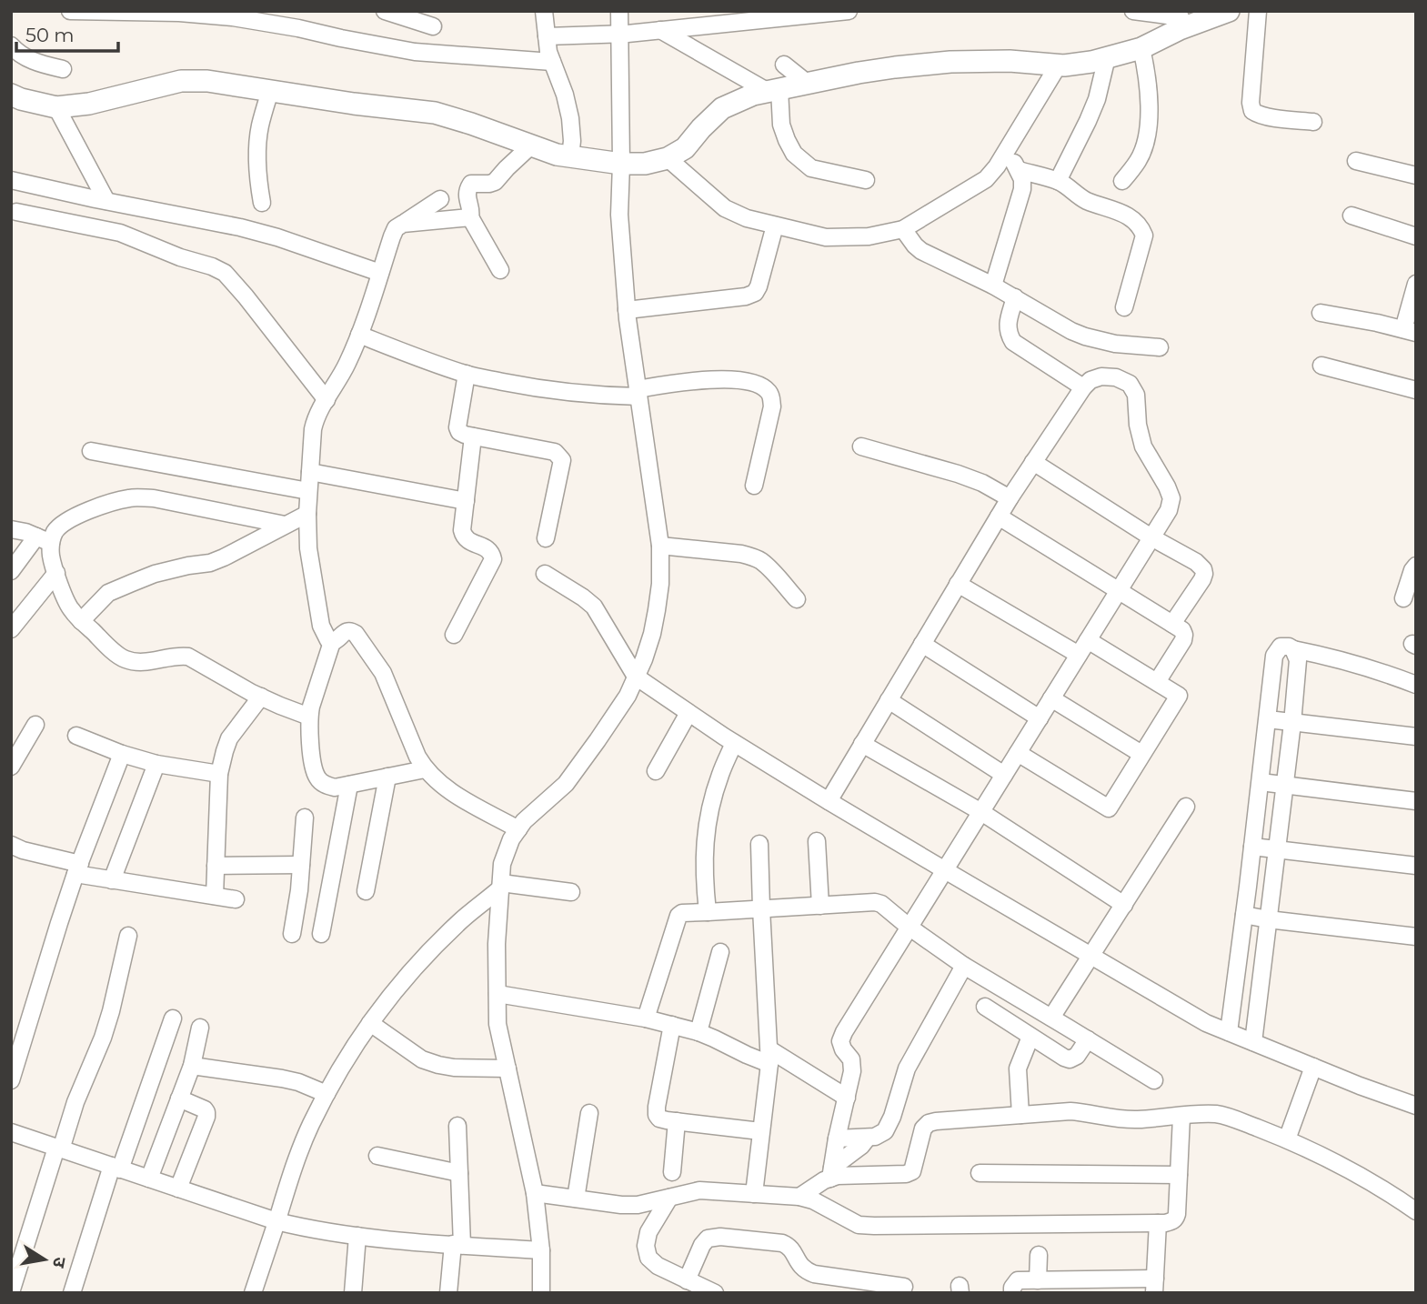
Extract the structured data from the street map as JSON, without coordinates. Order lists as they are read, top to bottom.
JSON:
{
  "scale_bar": "50 m",
  "north": "right"
}
